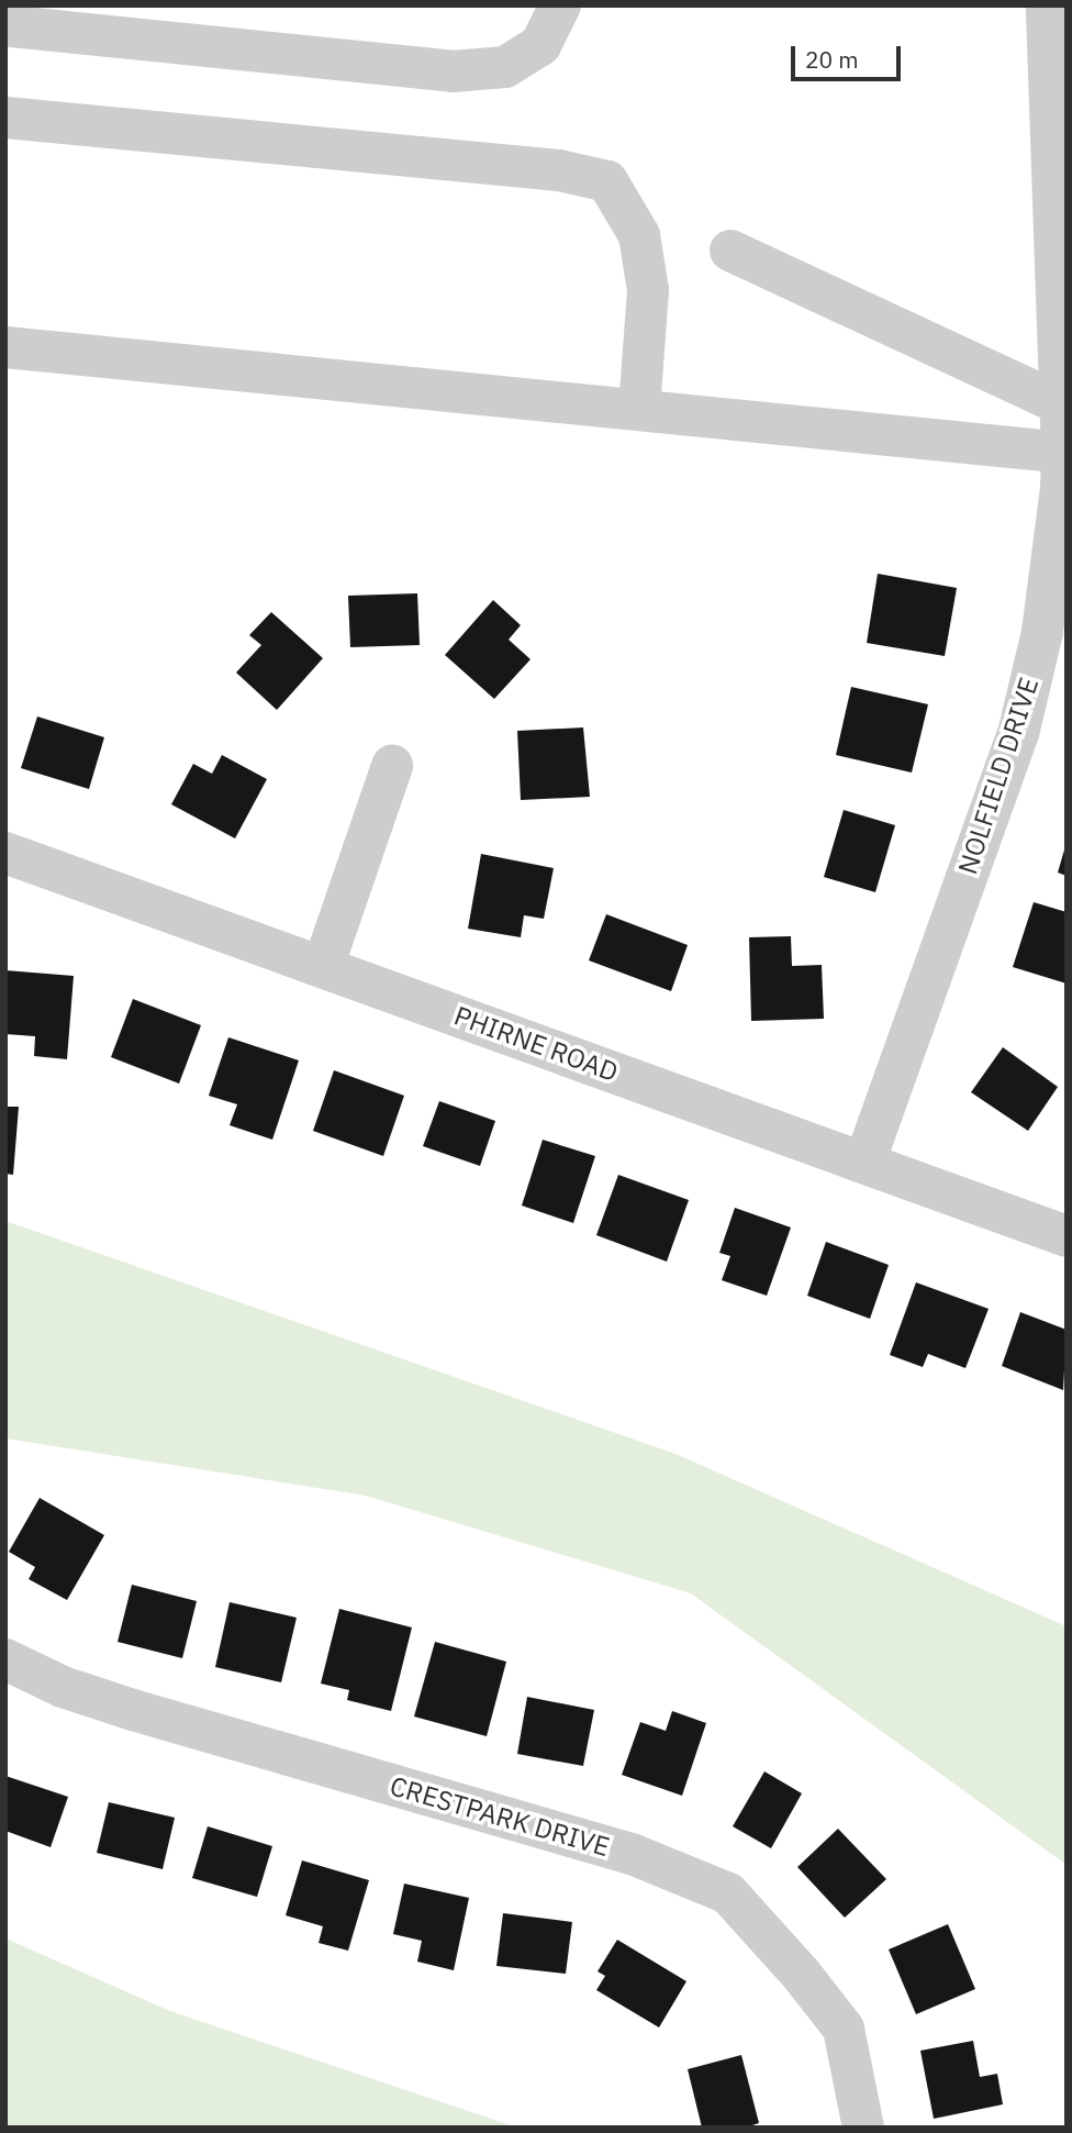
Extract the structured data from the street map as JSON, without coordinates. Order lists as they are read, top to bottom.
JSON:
{
  "streets": {
    "street": ["NOLFIELD DRIVE", "PHIRNE ROAD", "CRESTPARK DRIVE"]
  },
  "crossings": [
    ["NOLFIELD DRIVE", "PHIRNE ROAD"]
  ],
  "scale_bar": "20 m"
}
